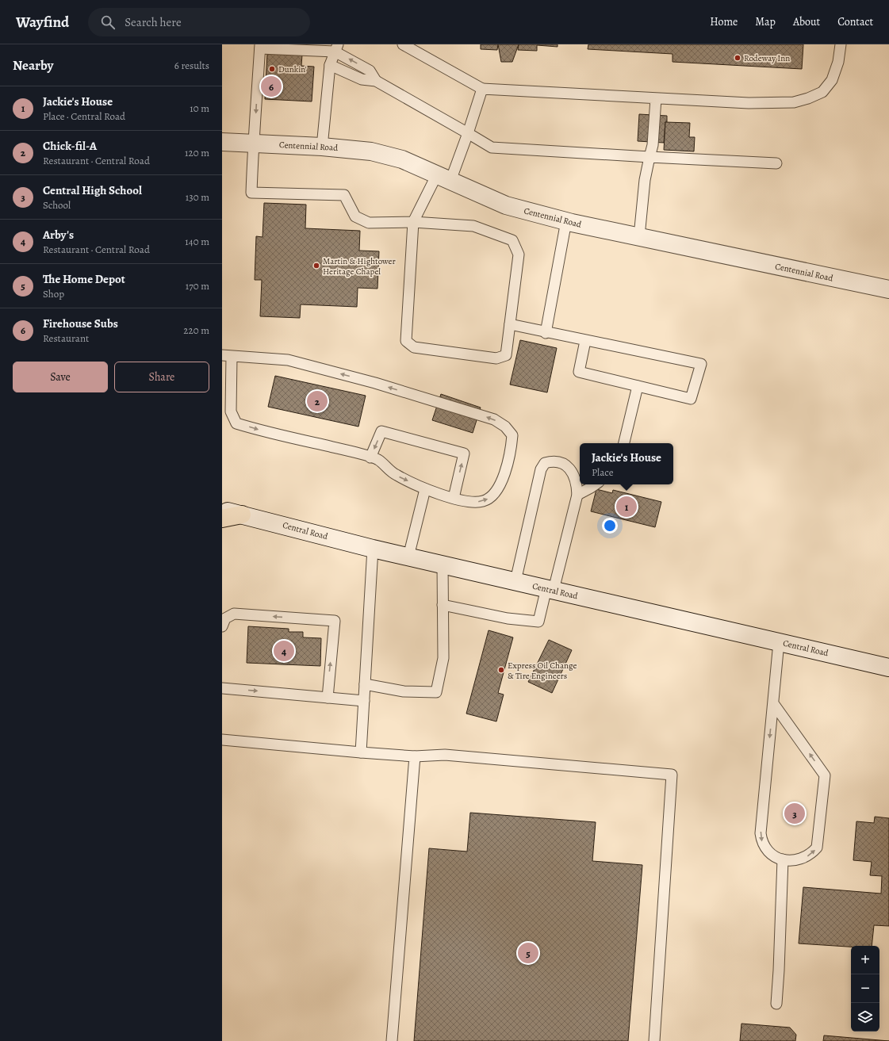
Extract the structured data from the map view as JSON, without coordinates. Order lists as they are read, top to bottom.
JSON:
{
  "streets": {
    "street": ["Centennial Road", "Central Road"]
  },
  "places": [
    "Rodeway Inn",
    "Dunkin'",
    "Martin & Hightower Heritage Chapel",
    "Express Oil Change & Tire Engineers"
  ],
  "page": {
    "header": "Wayfind",
    "search": "Search here",
    "nav": [
      "Home",
      "Map",
      "About",
      "Contact"
    ],
    "heading": ["Nearby", "6 results"],
    "pins": [
      "6",
      "2",
      "1",
      "4",
      "3",
      "5"
    ],
    "list": [
      {
        "mark": "1",
        "name": "Jackie's House",
        "note": "Place · Central Road",
        "value": "10 m"
      },
      {
        "mark": "2",
        "name": "Chick-fil-A",
        "note": "Restaurant · Central Road",
        "value": "120 m"
      },
      {
        "mark": "3",
        "name": "Central High School",
        "note": "School",
        "value": "130 m"
      },
      {
        "mark": "4",
        "name": "Arby's",
        "note": "Restaurant · Central Road",
        "value": "140 m"
      },
      {
        "mark": "5",
        "name": "The Home Depot",
        "note": "Shop",
        "value": "170 m"
      },
      {
        "mark": "6",
        "name": "Firehouse Subs",
        "note": "Restaurant",
        "value": "220 m"
      }
    ],
    "buttons": ["Save", "Share"],
    "popup": ["Jackie's House", "Place"],
    "map_buttons": ["+", "−"]
  }
}
